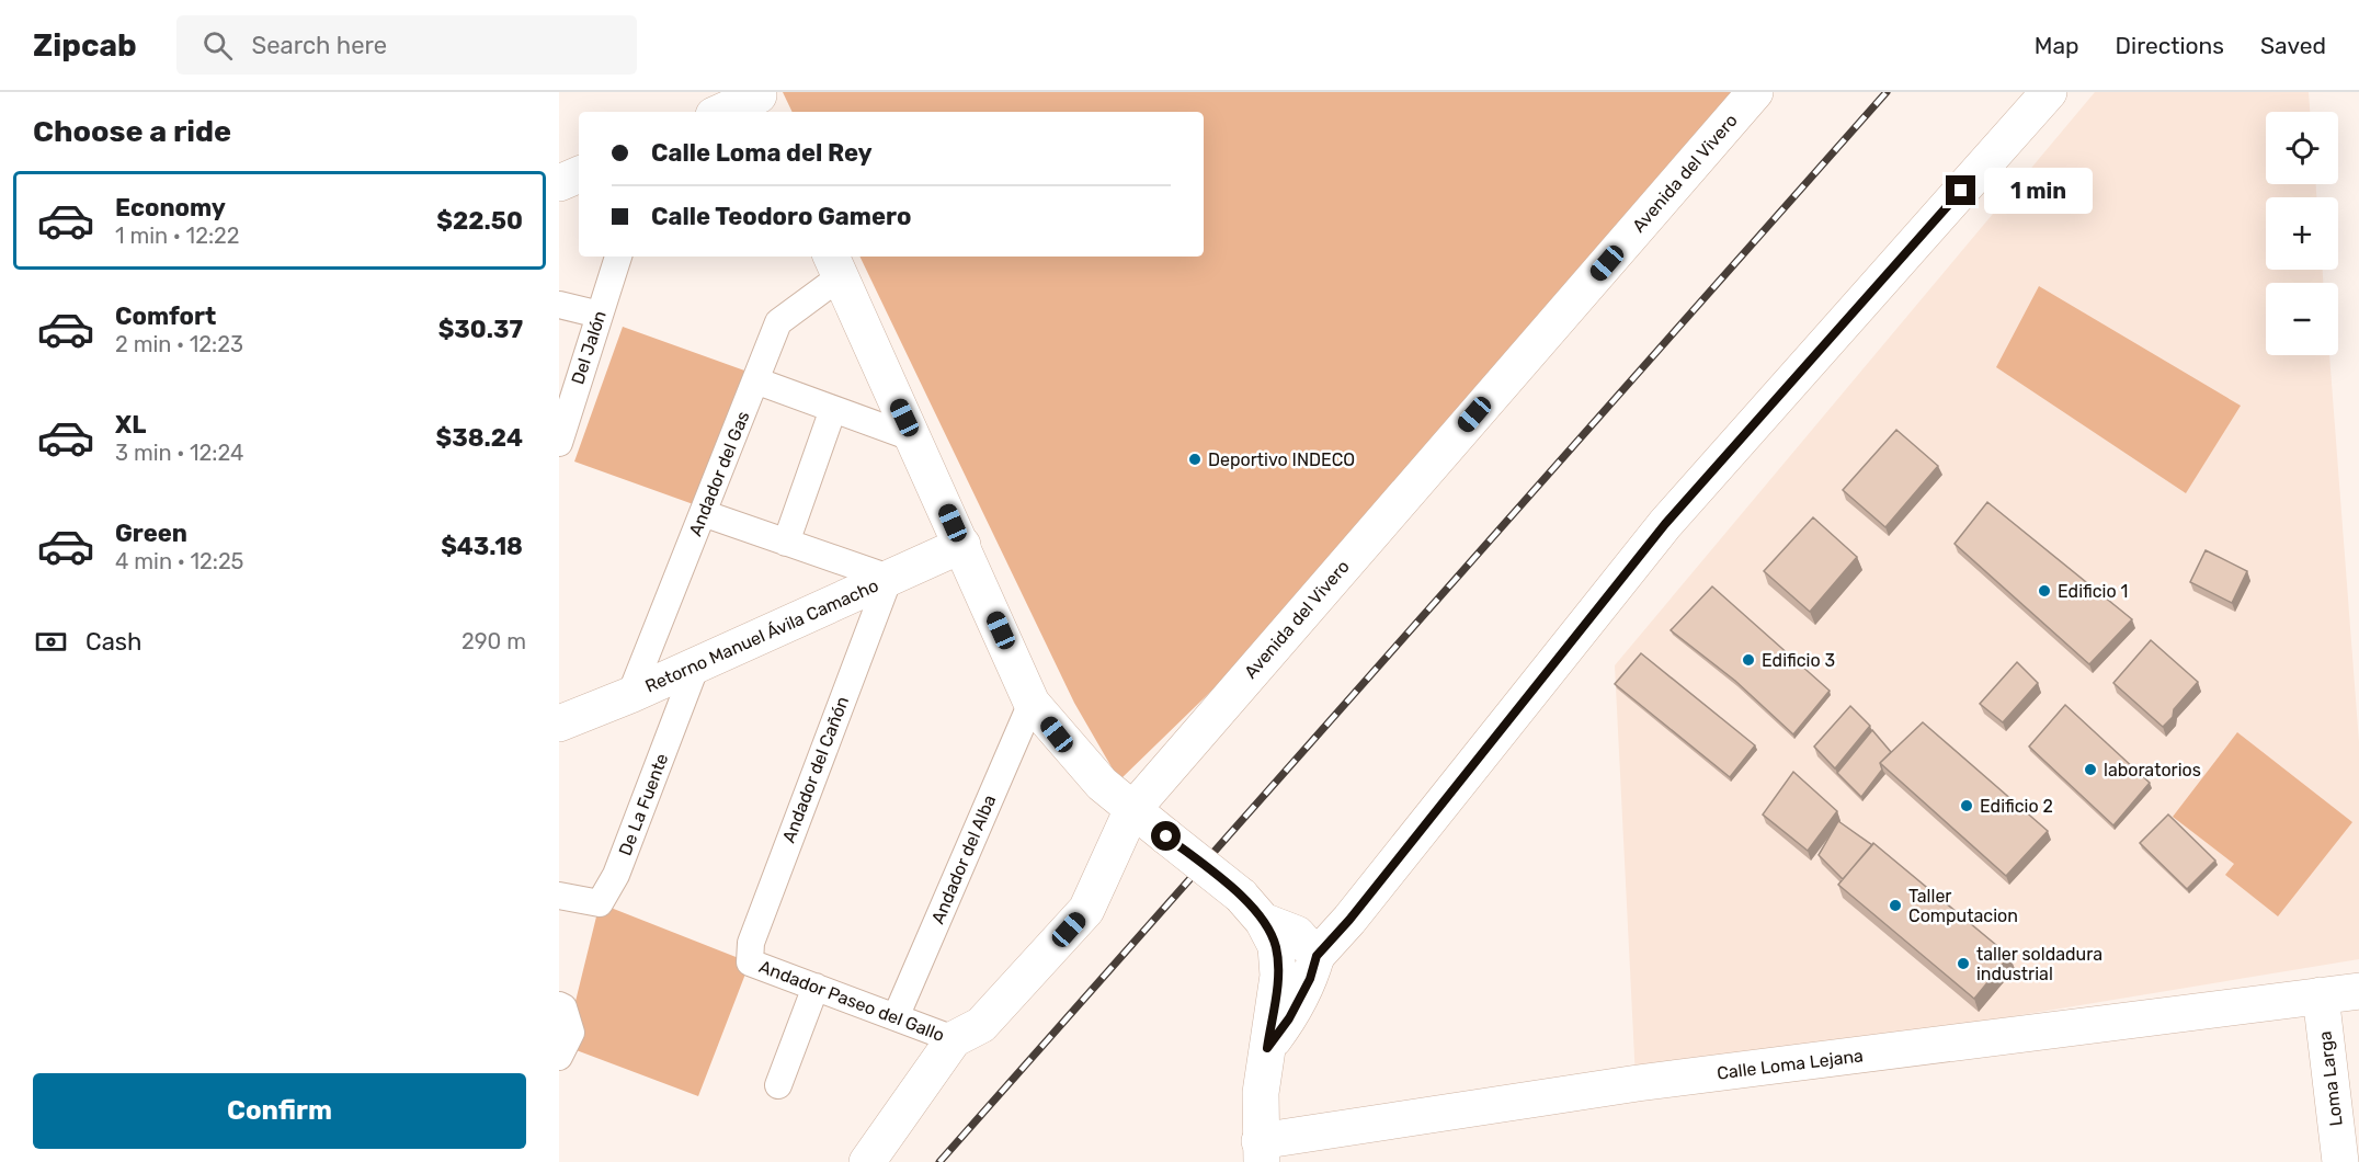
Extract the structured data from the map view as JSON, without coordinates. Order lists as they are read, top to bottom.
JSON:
{
  "streets": {
    "street": [
      "Avenida del Vivero",
      "Del Jalón",
      "Andador del Gas",
      "Retorno Manuel Ávila Camacho",
      "Andador del Cañón",
      "De La Fuente",
      "Andador del Alba",
      "Andador Paseo del Gallo",
      "Calle Loma Lejana",
      "Loma Larga"
    ]
  },
  "crossings": [
    ["Avenida del Vivero", "Andador Paseo del Gallo"],
    ["Andador del Gas", "Retorno Manuel Ávila Camacho"],
    ["Retorno Manuel Ávila Camacho", "Andador del Cañón"],
    ["Retorno Manuel Ávila Camacho", "De La Fuente"],
    ["Andador del Cañón", "Andador Paseo del Gallo"],
    ["Andador del Alba", "Andador Paseo del Gallo"],
    ["Calle Loma Lejana", "Loma Larga"]
  ],
  "places": [
    "Deportivo INDECO",
    "Edificio 1",
    "Edificio 3",
    "laboratorios",
    "Edificio 2",
    "Taller Computacion",
    "taller soldadura industrial"
  ],
  "page": {
    "header": "Zipcab",
    "search": "Search here",
    "nav": ["Map", "Directions", "Saved"],
    "heading": "Choose a ride",
    "map_buttons": ["+", "−"],
    "banner": ["Calle Loma del Rey", "Calle Teodoro Gamero"],
    "bubble": "1 min",
    "list": [
      {
        "name": "Economy",
        "note": "1 min · 12:22",
        "value": "$22.50"
      },
      {
        "name": "Comfort",
        "note": "2 min · 12:23",
        "value": "$30.37"
      },
      {
        "name": "XL",
        "note": "3 min · 12:24",
        "value": "$38.24"
      },
      {
        "name": "Green",
        "note": "4 min · 12:25",
        "value": "$43.18"
      }
    ],
    "pay": ["Cash", "290 m"],
    "buttons": "Confirm"
  }
}
